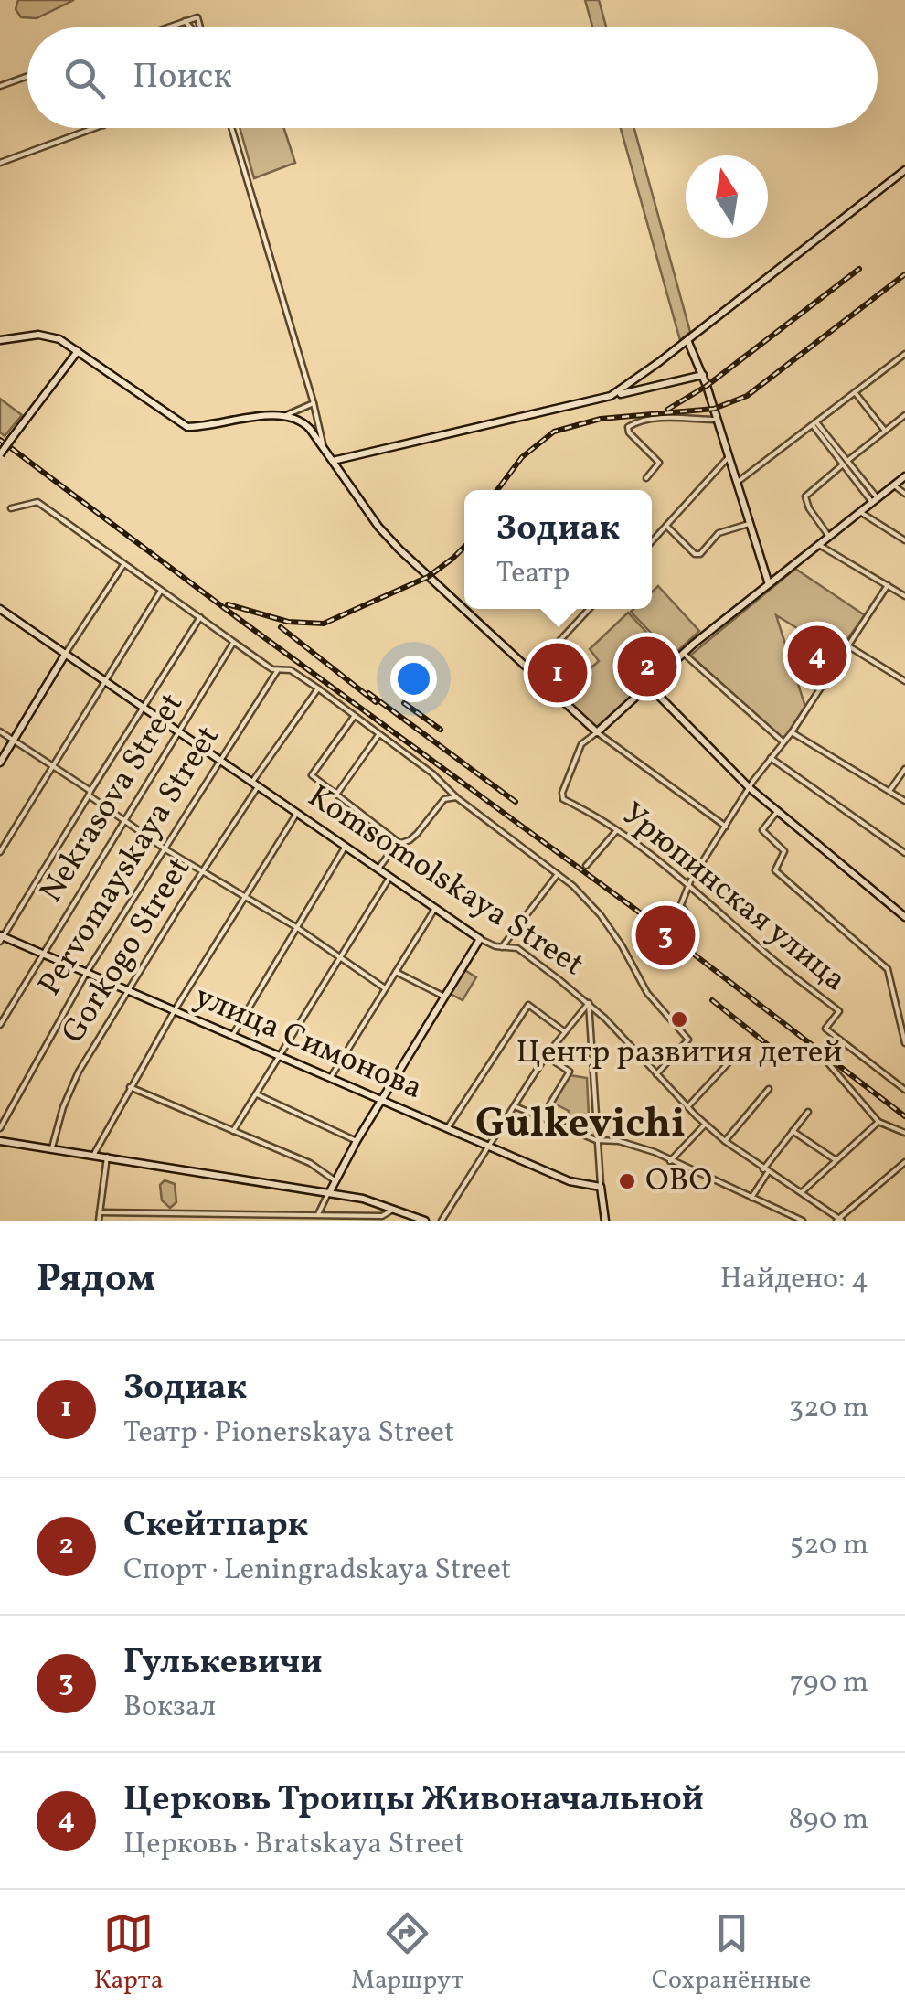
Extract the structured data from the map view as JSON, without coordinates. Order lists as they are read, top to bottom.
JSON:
{
  "streets": {
    "street": [
      "Nekrasova Street",
      "Pervomayskaya Street",
      "Komsomolskaya Street",
      "Урюпинская улица",
      "Gorkogo Street",
      "улица Симонова"
    ]
  },
  "crossings": [
    ["Nekrasova Street", "Komsomolskaya Street"],
    ["Nekrasova Street", "улица Симонова"],
    ["Pervomayskaya Street", "Komsomolskaya Street"],
    ["Pervomayskaya Street", "улица Симонова"],
    ["Komsomolskaya Street", "Gorkogo Street"],
    ["Gorkogo Street", "улица Симонова"]
  ],
  "districts": ["Gulkevichi"],
  "places": ["Центр развития детей", "ОВО"],
  "north": "top",
  "page": {
    "search": "Поиск",
    "popup": ["Зодиак", "Театр"],
    "pins": [
      "4",
      "2",
      "1",
      "3"
    ],
    "heading": ["Рядом", "Найдено: 4"],
    "list": [
      {
        "mark": "1",
        "name": "Зодиак",
        "note": "Театр · Pionerskaya Street",
        "value": "320 m"
      },
      {
        "mark": "2",
        "name": "Скейтпарк",
        "note": "Спорт · Leningradskaya Street",
        "value": "520 m"
      },
      {
        "mark": "3",
        "name": "Гулькевичи",
        "note": "Вокзал",
        "value": "790 m"
      },
      {
        "mark": "4",
        "name": "Церковь Троицы Живоначальной",
        "note": "Церковь · Bratskaya Street",
        "value": "890 m"
      }
    ],
    "nav": ["Карта", "Маршрут", "Сохранённые"]
  }
}
